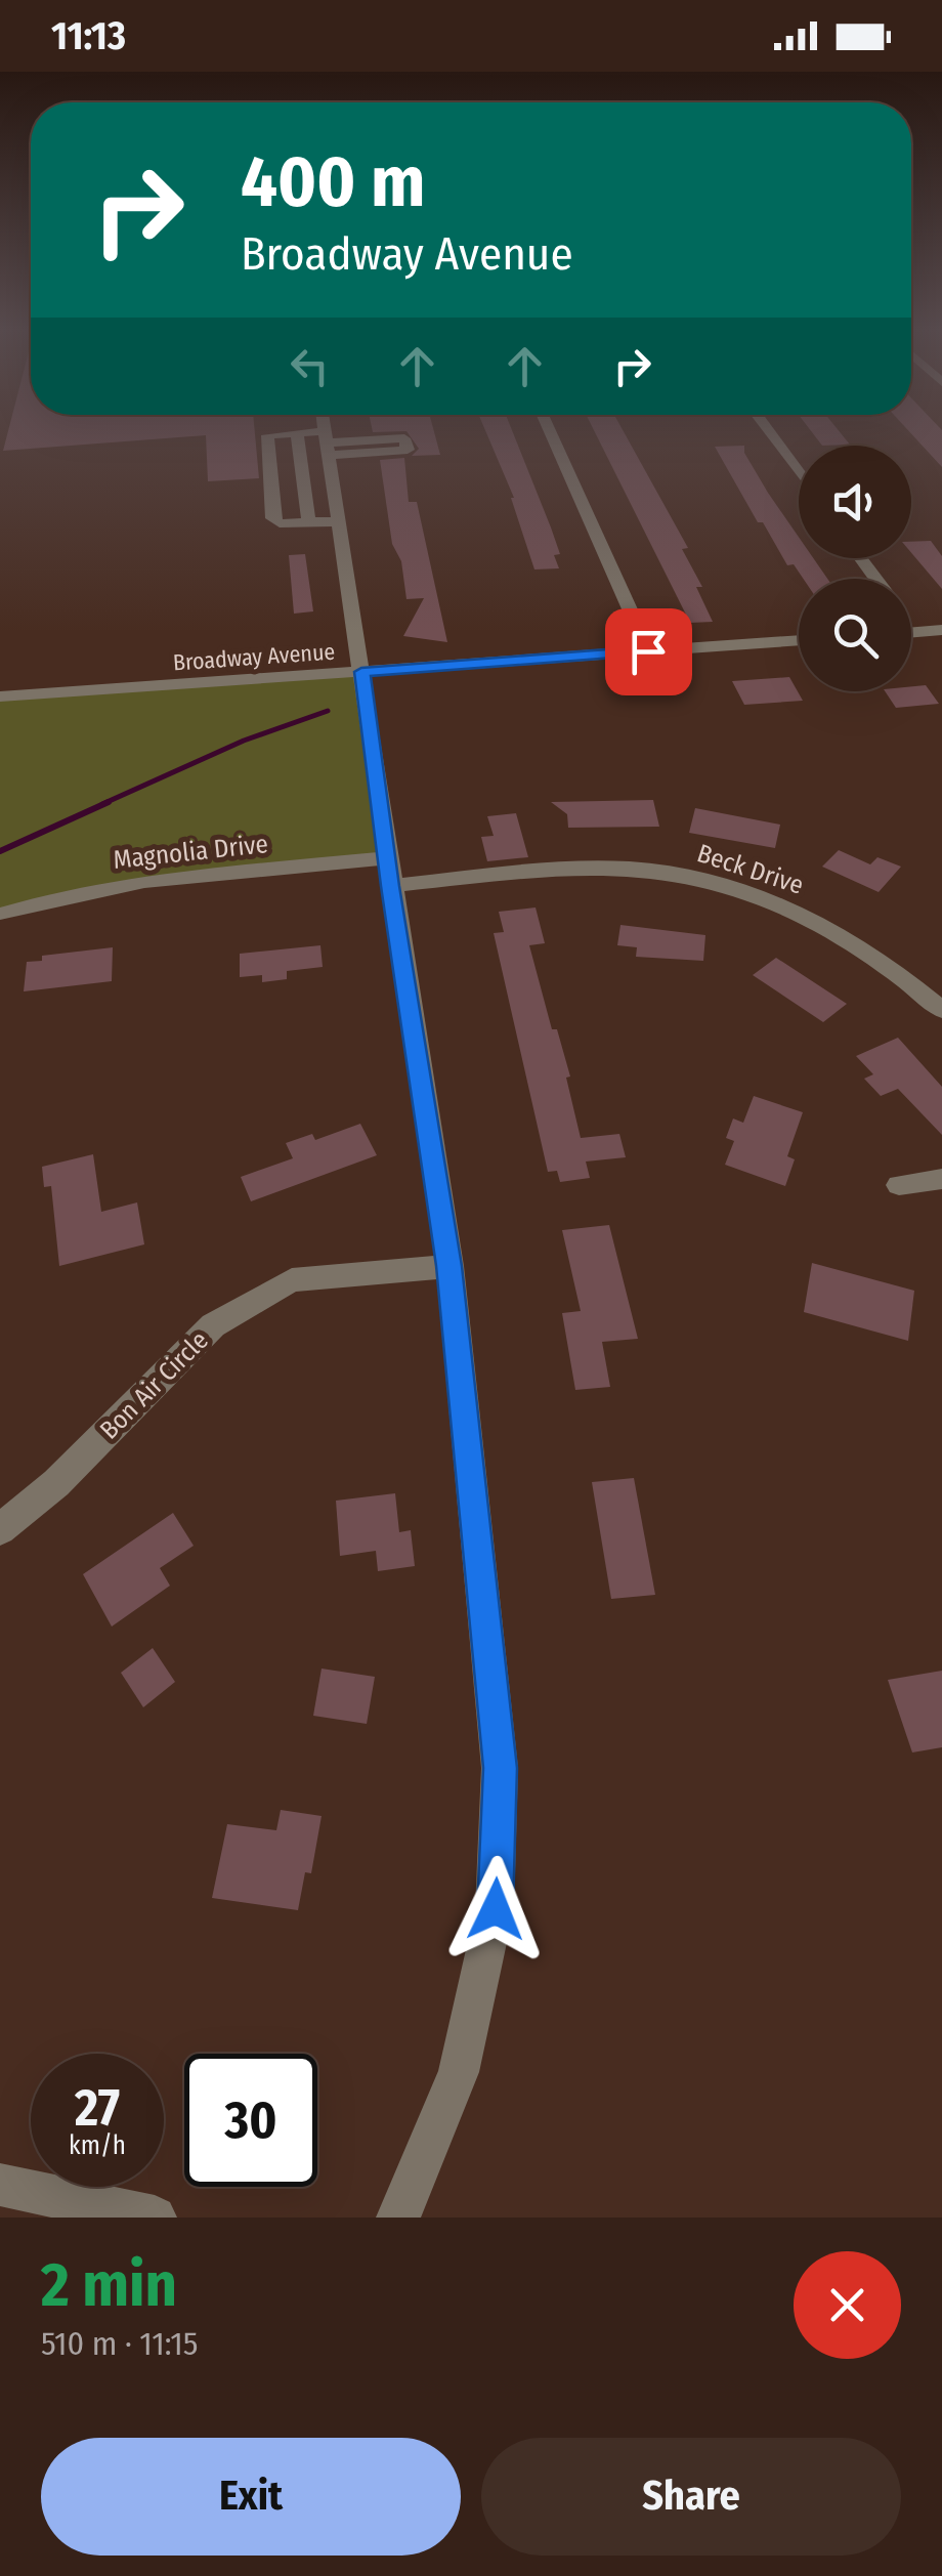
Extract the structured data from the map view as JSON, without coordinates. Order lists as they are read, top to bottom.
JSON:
{
  "streets": {
    "street": [
      "Broadway Avenue",
      "Magnolia Drive",
      "Beck Drive",
      "Bon Air Circle"
    ]
  },
  "crossings": [
    ["Magnolia Drive", "Beck Drive"]
  ],
  "page": {
    "status": "11:13",
    "turn": ["400 m", "Broadway Avenue"],
    "speed": "27 km/h",
    "limit": "30",
    "heading": ["2 min", "510 m · 11:15"],
    "buttons": ["Exit", "Share"]
  }
}
